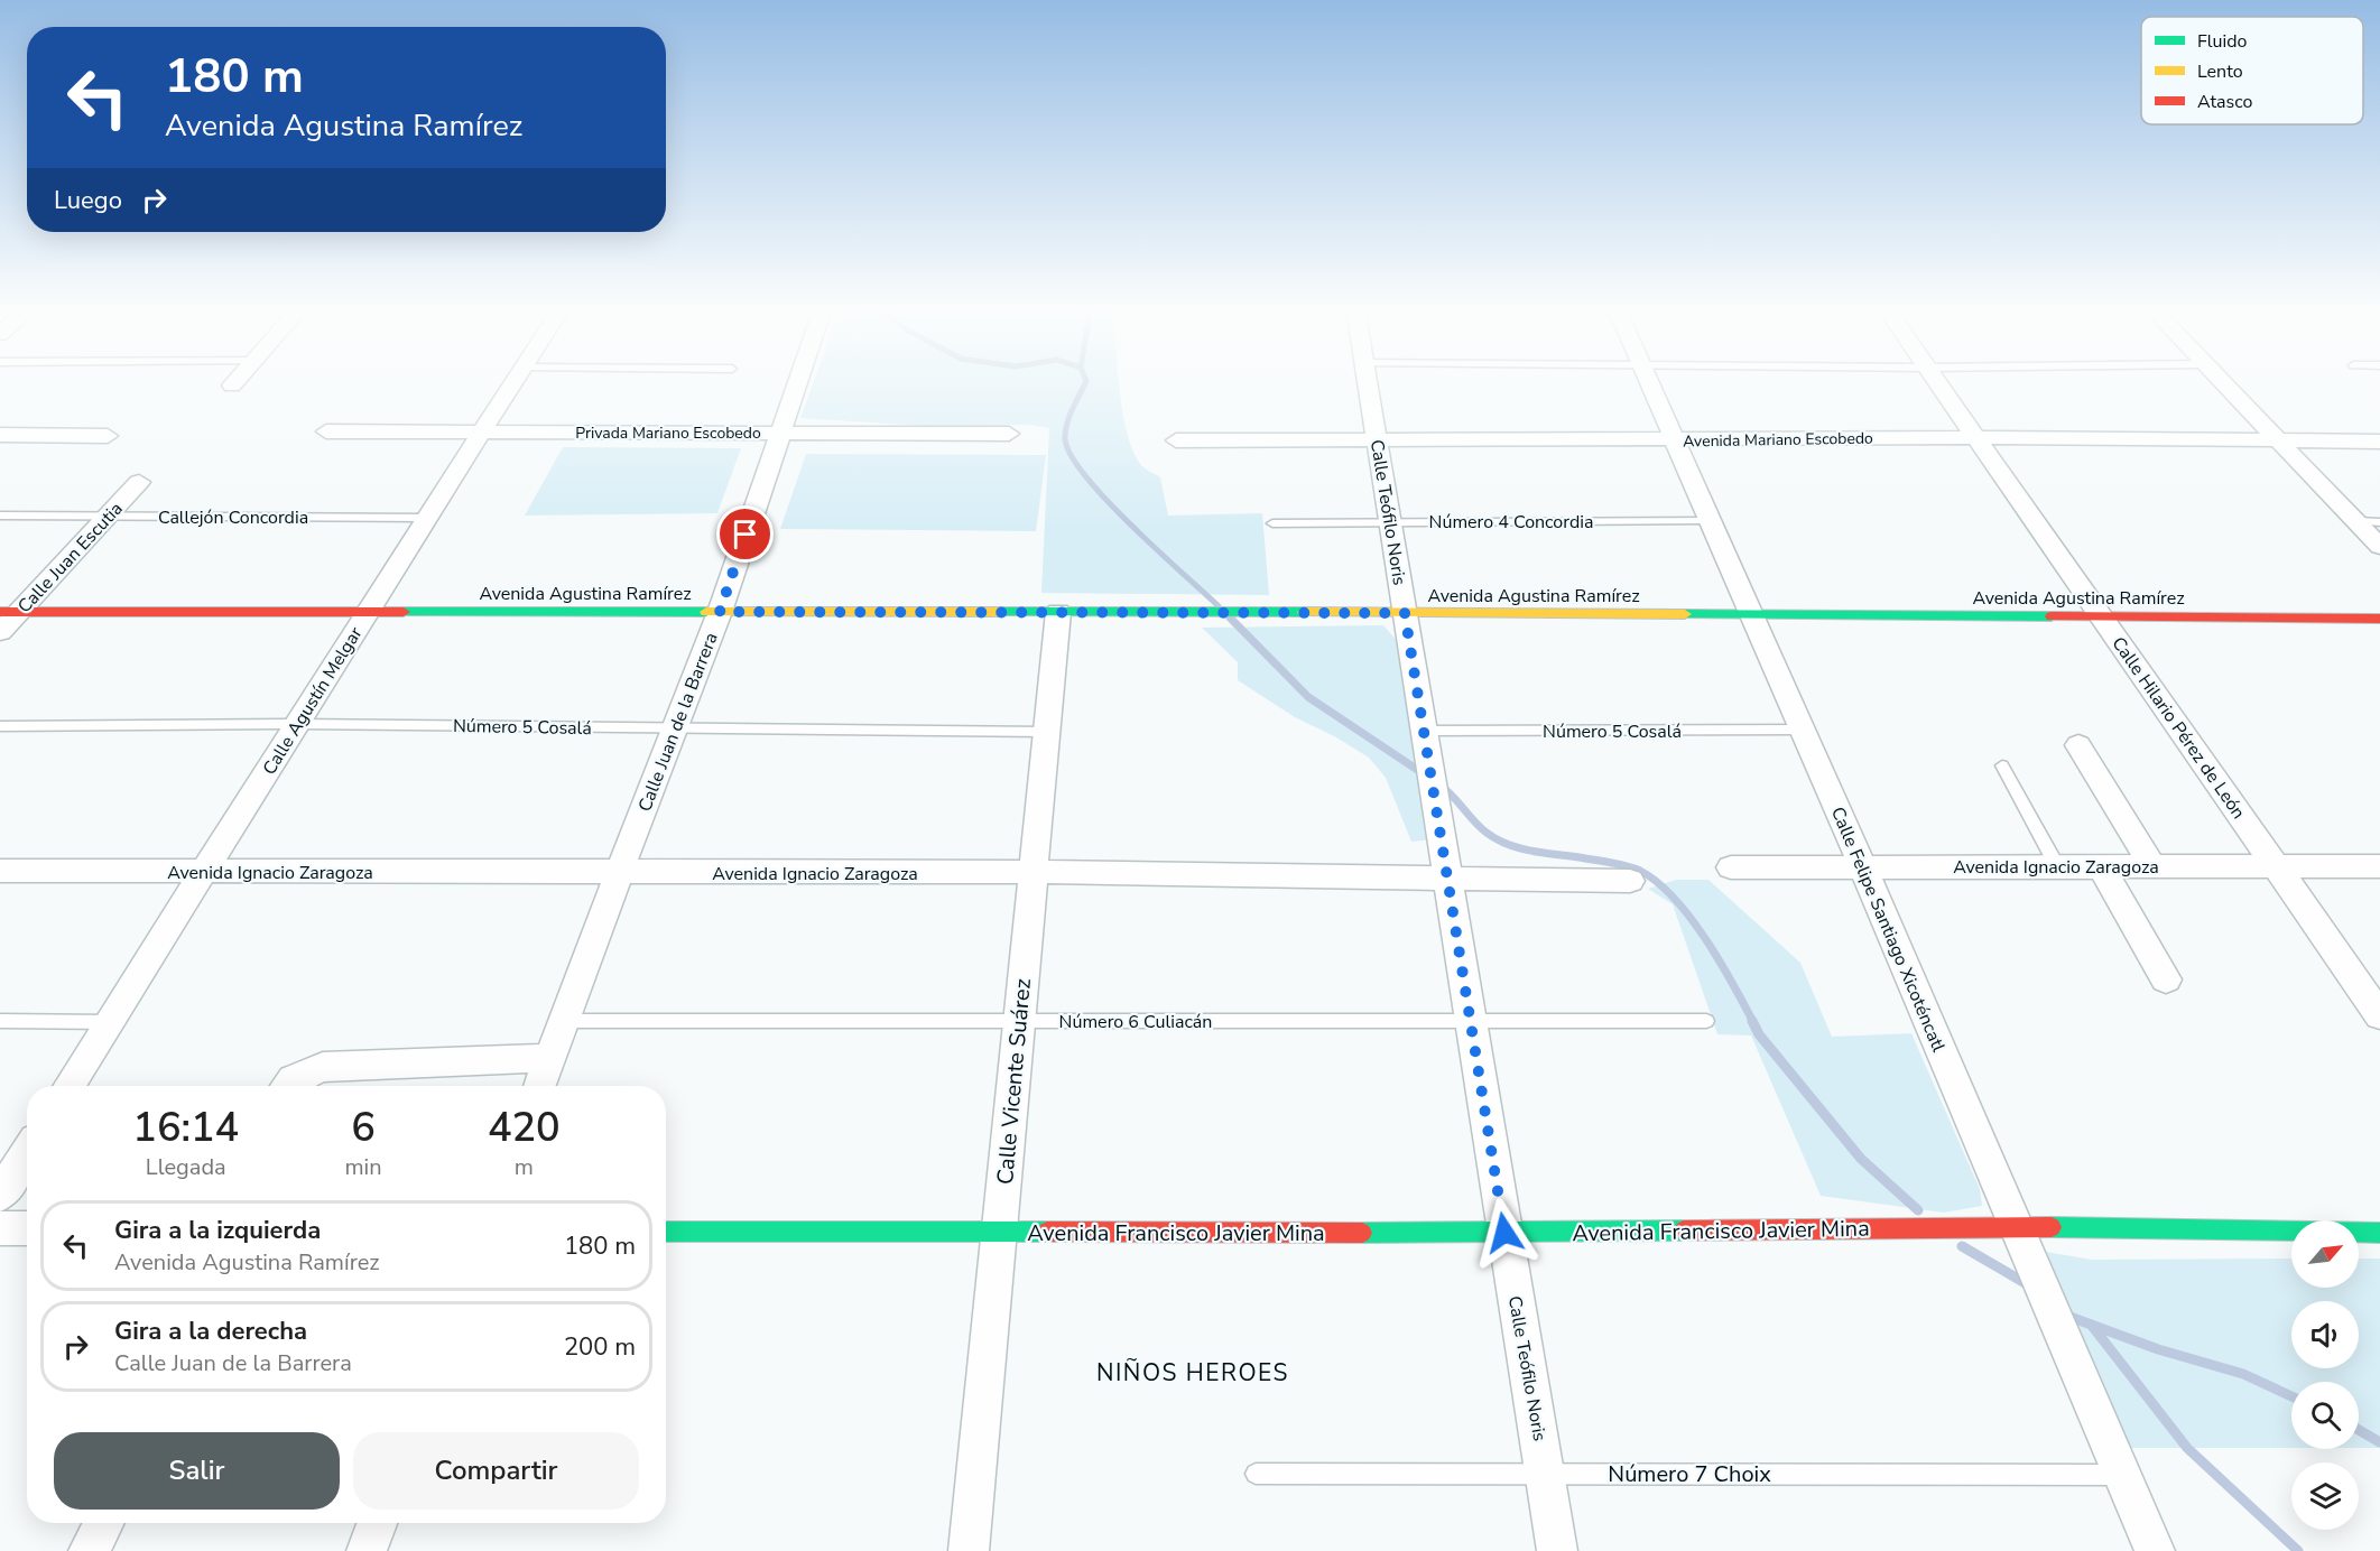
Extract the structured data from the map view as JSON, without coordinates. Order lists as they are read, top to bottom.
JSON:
{
  "streets": {
    "street": [
      "Privada Mariano Escobedo",
      "Avenida Mariano Escobedo",
      "Calle Teófilo Noris",
      "Calle Juan Escutia",
      "Avenida Agustina Ramírez",
      "Calle Agustín Melgar",
      "Calle Juan de la Barrera",
      "Calle Hilario Pérez de León",
      "Avenida Ignacio Zaragoza",
      "Calle Felipe Santiago Xicoténcatl",
      "Calle Vicente Suárez",
      "Avenida Francisco Javier Mina"
    ],
    "lane": [
      "Callejón Concordia",
      "Número 4 Concordia",
      "Número 5 Cosalá",
      "Número 6 Culiacán",
      "Número 7 Choix"
    ]
  },
  "crossings": [
    ["Privada Mariano Escobedo", "Calle Agustín Melgar"],
    ["Privada Mariano Escobedo", "Calle Juan de la Barrera"],
    ["Avenida Mariano Escobedo", "Calle Teófilo Noris"],
    ["Avenida Mariano Escobedo", "Calle Hilario Pérez de León"],
    ["Avenida Mariano Escobedo", "Calle Felipe Santiago Xicoténcatl"],
    ["Calle Teófilo Noris", "Número 4 Concordia"],
    ["Calle Teófilo Noris", "Avenida Agustina Ramírez"],
    ["Calle Teófilo Noris", "Número 5 Cosalá"],
    ["Calle Teófilo Noris", "Avenida Ignacio Zaragoza"],
    ["Calle Teófilo Noris", "Número 6 Culiacán"],
    ["Calle Teófilo Noris", "Avenida Francisco Javier Mina"],
    ["Calle Teófilo Noris", "Número 7 Choix"],
    ["Callejón Concordia", "Calle Juan Escutia"],
    ["Callejón Concordia", "Calle Agustín Melgar"],
    ["Número 4 Concordia", "Calle Felipe Santiago Xicoténcatl"],
    ["Calle Juan Escutia", "Avenida Agustina Ramírez"],
    ["Avenida Agustina Ramírez", "Calle Agustín Melgar"],
    ["Avenida Agustina Ramírez", "Calle Juan de la Barrera"],
    ["Avenida Agustina Ramírez", "Calle Hilario Pérez de León"],
    ["Avenida Agustina Ramírez", "Calle Felipe Santiago Xicoténcatl"],
    ["Avenida Agustina Ramírez", "Calle Vicente Suárez"],
    ["Calle Agustín Melgar", "Número 5 Cosalá"],
    ["Calle Agustín Melgar", "Avenida Ignacio Zaragoza"],
    ["Calle Juan de la Barrera", "Número 5 Cosalá"],
    ["Calle Juan de la Barrera", "Avenida Ignacio Zaragoza"],
    ["Calle Juan de la Barrera", "Número 6 Culiacán"],
    ["Número 5 Cosalá", "Calle Felipe Santiago Xicoténcatl"],
    ["Número 5 Cosalá", "Calle Vicente Suárez"],
    ["Calle Hilario Pérez de León", "Avenida Ignacio Zaragoza"],
    ["Avenida Ignacio Zaragoza", "Calle Felipe Santiago Xicoténcatl"],
    ["Avenida Ignacio Zaragoza", "Calle Vicente Suárez"],
    ["Calle Felipe Santiago Xicoténcatl", "Avenida Francisco Javier Mina"],
    ["Calle Felipe Santiago Xicoténcatl", "Número 7 Choix"],
    ["Número 6 Culiacán", "Calle Vicente Suárez"],
    ["Calle Vicente Suárez", "Avenida Francisco Javier Mina"]
  ],
  "districts": ["NIÑOS HEROES"],
  "legend": ["Fluido", "Lento", "Atasco"],
  "north": "top right",
  "page": {
    "turn": ["180 m", "Avenida Agustina Ramírez"],
    "then": "Luego",
    "eta": [
      "16:14",
      "Llegada",
      "6",
      "min",
      "420",
      "m"
    ],
    "list": [
      {
        "name": "Gira a la izquierda",
        "note": "Avenida Agustina Ramírez",
        "value": "180 m"
      },
      {
        "name": "Gira a la derecha",
        "note": "Calle Juan de la Barrera",
        "value": "200 m"
      }
    ],
    "buttons": ["Salir", "Compartir"]
  }
}
